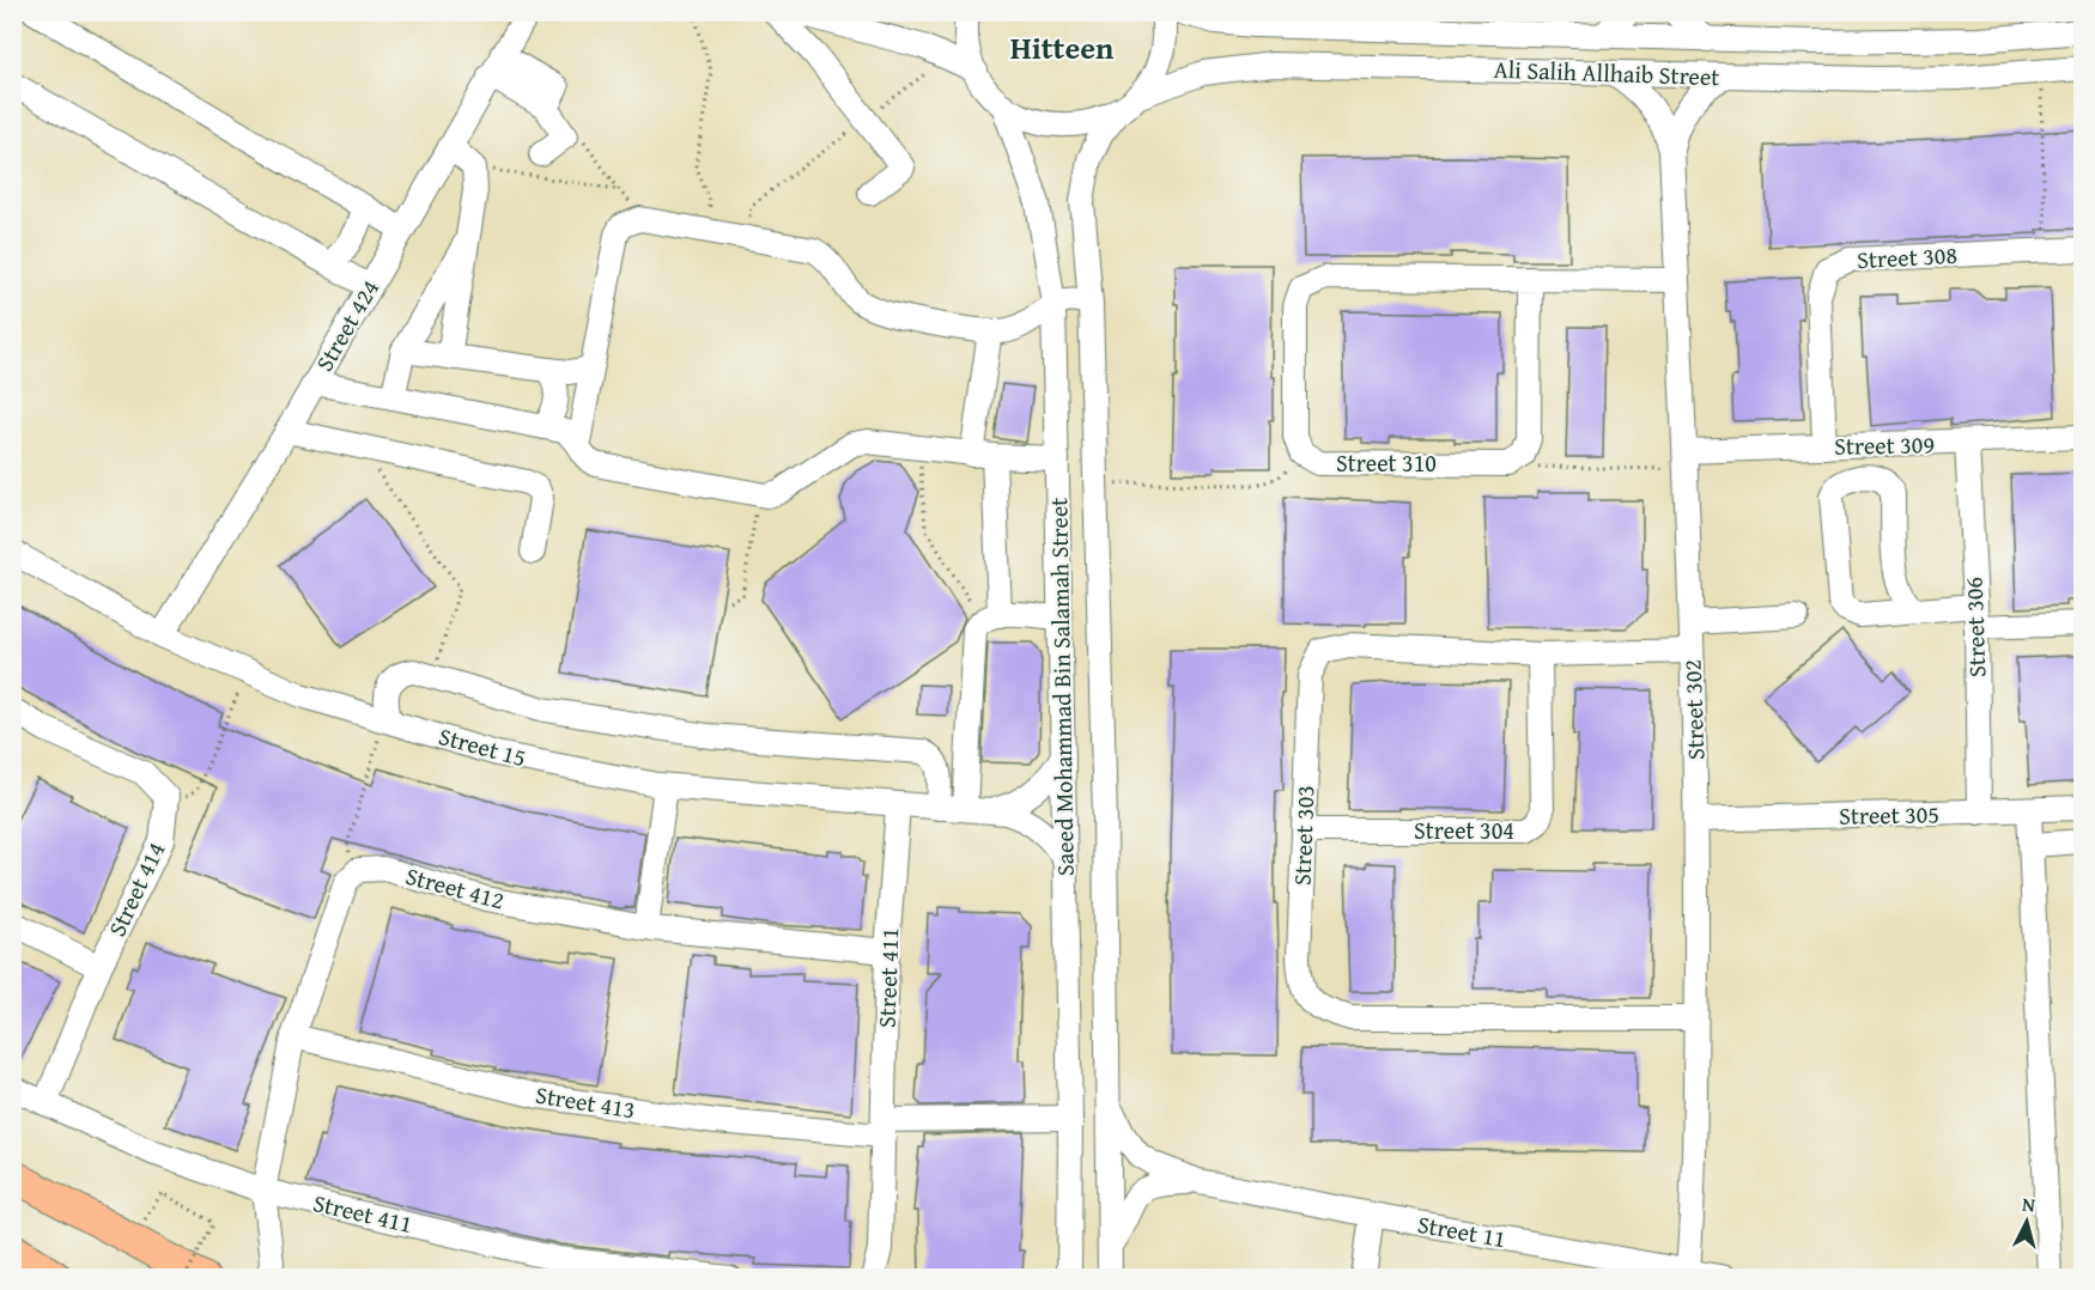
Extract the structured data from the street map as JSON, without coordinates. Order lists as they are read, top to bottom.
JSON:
{
  "streets": {
    "street": [
      "Ali Salih Allhaib Street",
      "Street 308",
      "Street 424",
      "Street 309",
      "Street 310",
      "Street 306",
      "Saeed Mohammad Bin Salamah Street",
      "Street 302",
      "Street 15",
      "Street 305",
      "Street 304",
      "Street 303",
      "Street 412",
      "Street 414",
      "Street 411",
      "Street 413",
      "Street 11"
    ]
  },
  "crossings": [
    ["Ali Salih Allhaib Street", "Saeed Mohammad Bin Salamah Street"],
    ["Ali Salih Allhaib Street", "Street 302"],
    ["Street 308", "Street 309"],
    ["Street 424", "Street 15"],
    ["Street 309", "Street 306"],
    ["Street 309", "Street 302"],
    ["Street 310", "Street 302"],
    ["Street 306", "Street 305"],
    ["Saeed Mohammad Bin Salamah Street", "Street 15"],
    ["Saeed Mohammad Bin Salamah Street", "Street 413"],
    ["Saeed Mohammad Bin Salamah Street", "Street 11"],
    ["Street 302", "Street 305"],
    ["Street 302", "Street 303"],
    ["Street 302", "Street 11"],
    ["Street 15", "Street 411"],
    ["Street 304", "Street 303"],
    ["Street 412", "Street 411"],
    ["Street 414", "Street 411"],
    ["Street 411", "Street 413"]
  ],
  "districts": ["Hitteen"],
  "north": "top"
}
